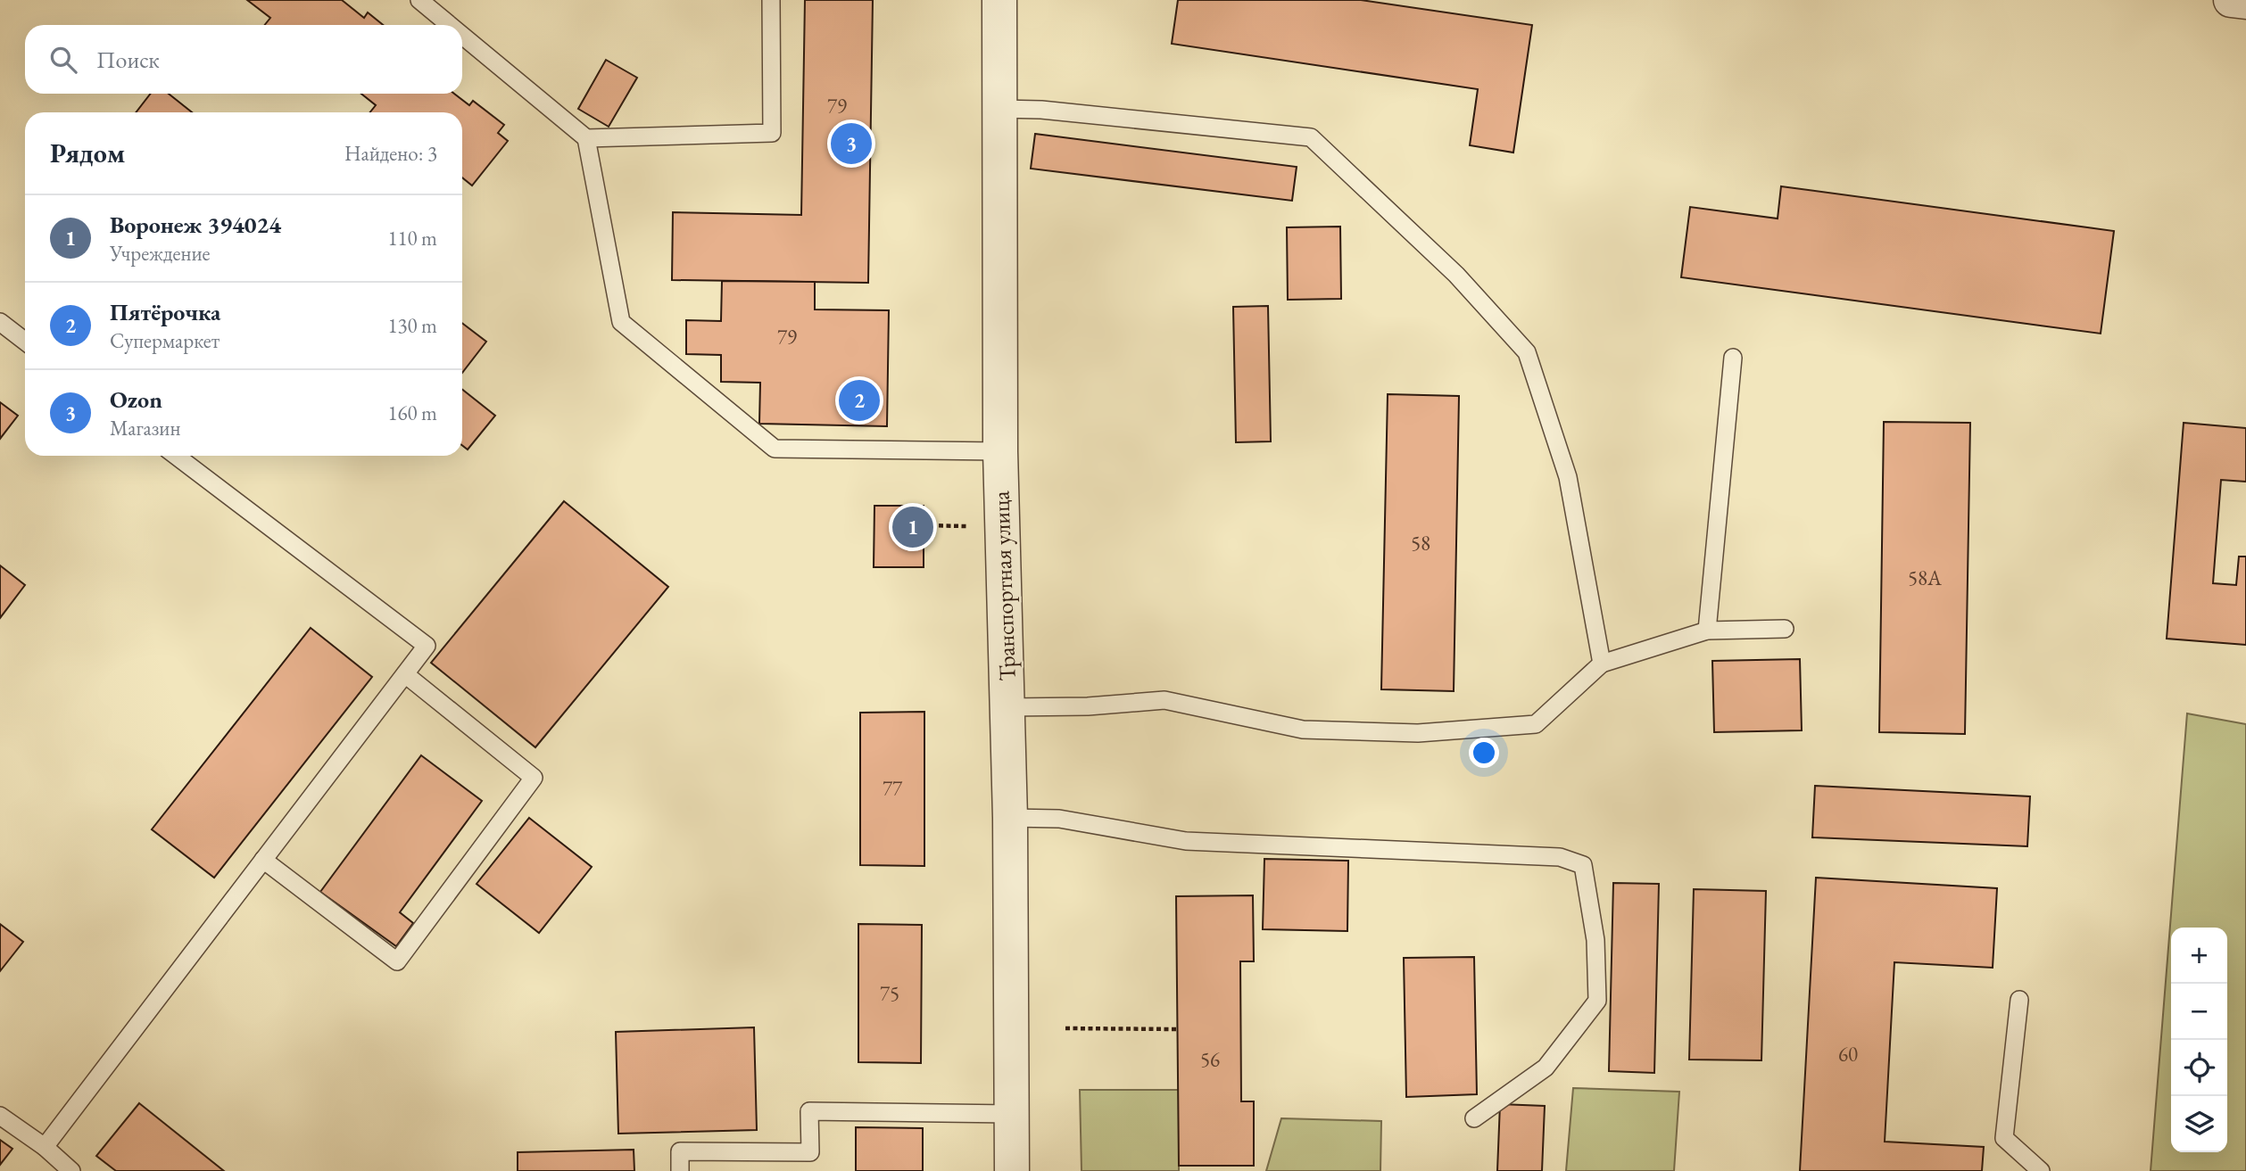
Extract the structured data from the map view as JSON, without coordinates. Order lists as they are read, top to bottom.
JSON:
{
  "streets": {
    "street": ["Транспортная улица"]
  },
  "house_numbers": [
    "79",
    "79",
    "58",
    "58А",
    "77",
    "75",
    "60",
    "56"
  ],
  "page": {
    "search": "Поиск",
    "heading": ["Рядом", "Найдено: 3"],
    "pins": ["3", "2", "1"],
    "list": [
      {
        "mark": "1",
        "name": "Воронеж 394024",
        "note": "Учреждение",
        "value": "110 m"
      },
      {
        "mark": "2",
        "name": "Пятёрочка",
        "note": "Супермаркет",
        "value": "130 m"
      },
      {
        "mark": "3",
        "name": "Ozon",
        "note": "Магазин",
        "value": "160 m"
      }
    ],
    "map_buttons": ["+", "−"]
  }
}
